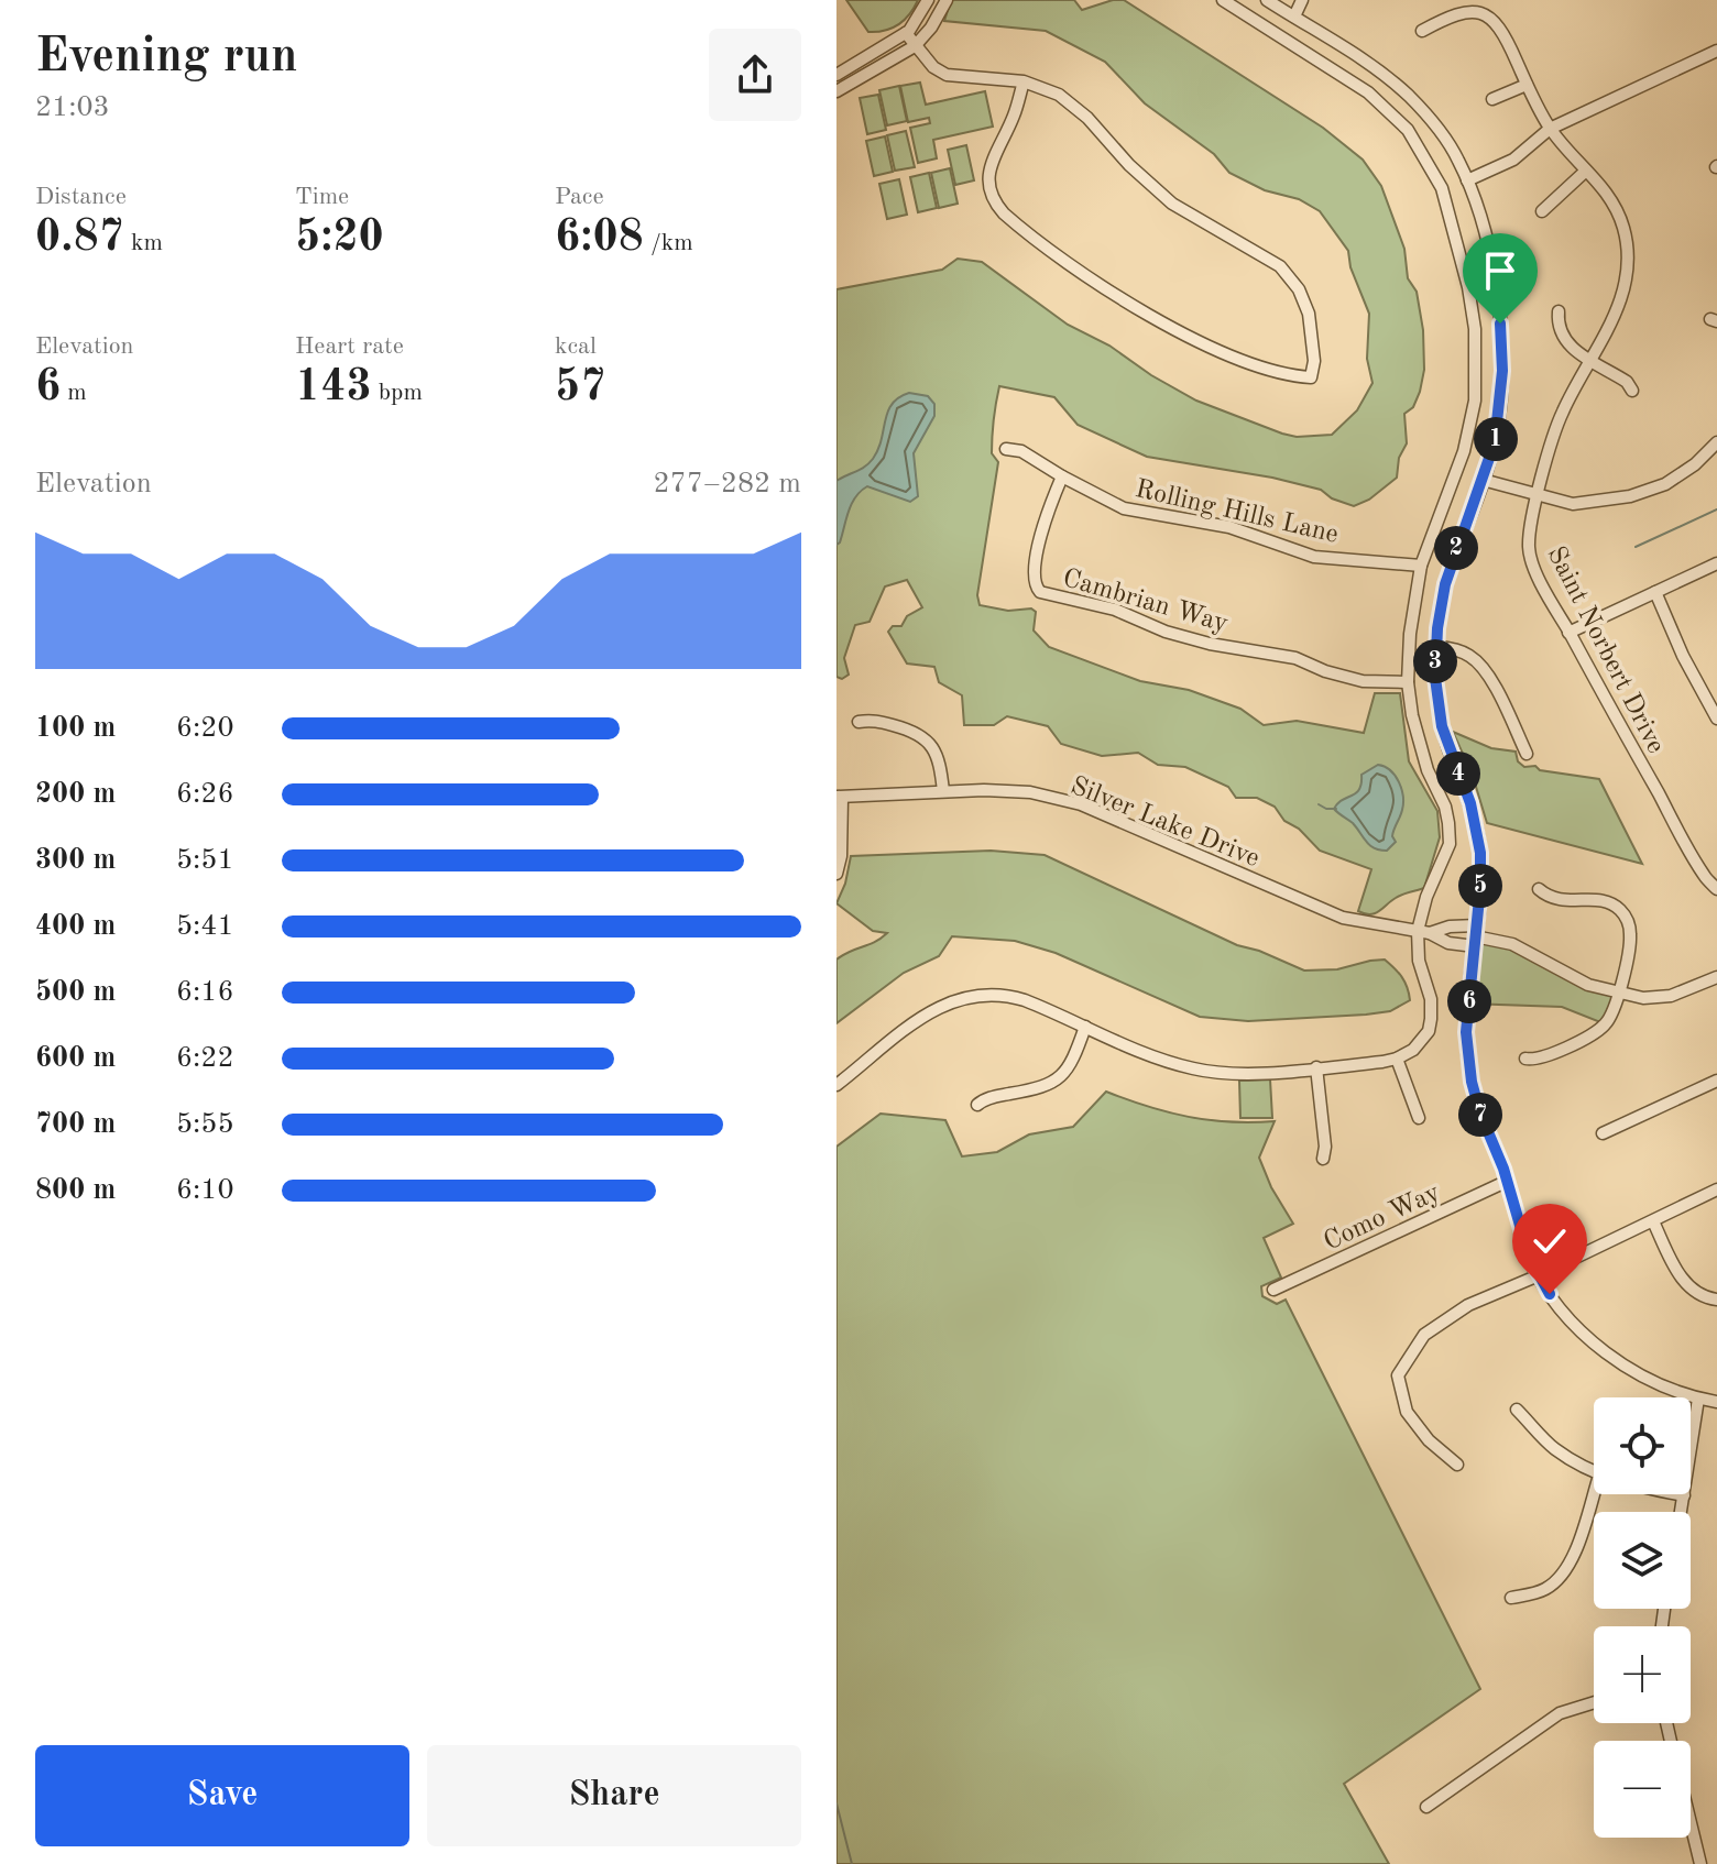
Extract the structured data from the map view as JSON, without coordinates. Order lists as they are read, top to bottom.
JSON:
{
  "streets": {
    "street": [
      "Rolling Hills Lane",
      "Cambrian Way",
      "Saint Norbert Drive",
      "Silver Lake Drive",
      "Como Way"
    ]
  },
  "crossings": [
    ["Rolling Hills Lane", "Cambrian Way"]
  ],
  "page": {
    "heading": ["Evening run", "21:03"],
    "stats": [
      ["Distance", "0.87 km"],
      ["Time", "5:20"],
      ["Pace", "6:08 /km"],
      ["Elevation", "6 m"],
      ["Heart rate", "143 bpm"],
      ["kcal", "57"]
    ],
    "pins": [
      "1",
      "2",
      "3",
      "4",
      "5",
      "6",
      "7"
    ],
    "chart": ["Elevation", "277–282 m"],
    "list": [
      {
        "name": "100 m",
        "note": "6:20"
      },
      {
        "name": "200 m",
        "note": "6:26"
      },
      {
        "name": "300 m",
        "note": "5:51"
      },
      {
        "name": "400 m",
        "note": "5:41"
      },
      {
        "name": "500 m",
        "note": "6:16"
      },
      {
        "name": "600 m",
        "note": "6:22"
      },
      {
        "name": "700 m",
        "note": "5:55"
      },
      {
        "name": "800 m",
        "note": "6:10"
      }
    ],
    "map_buttons": ["+", "−"],
    "buttons": ["Save", "Share"]
  }
}
